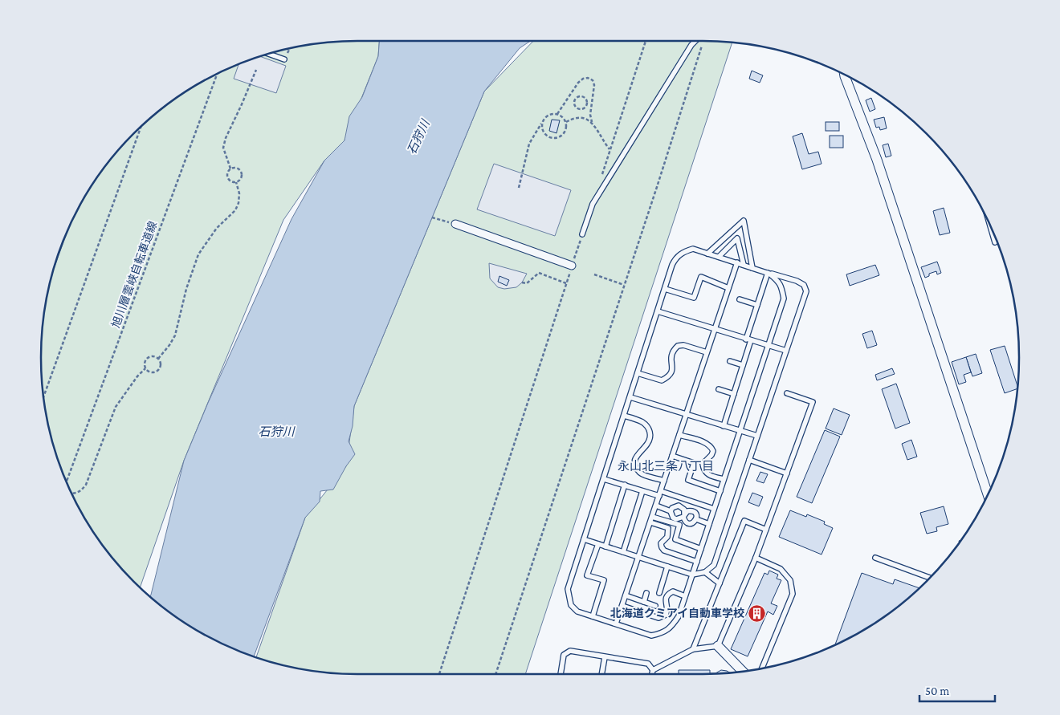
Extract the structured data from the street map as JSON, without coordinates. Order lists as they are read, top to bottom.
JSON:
{
  "streets": {
    "path": ["旭川層雲峡自転車道線"]
  },
  "districts": ["永山北三条八丁目"],
  "water": ["石狩川"],
  "places": {
    "building": ["北海道クミアイ自動車学校"]
  },
  "scale_bar": "50 m"
}
